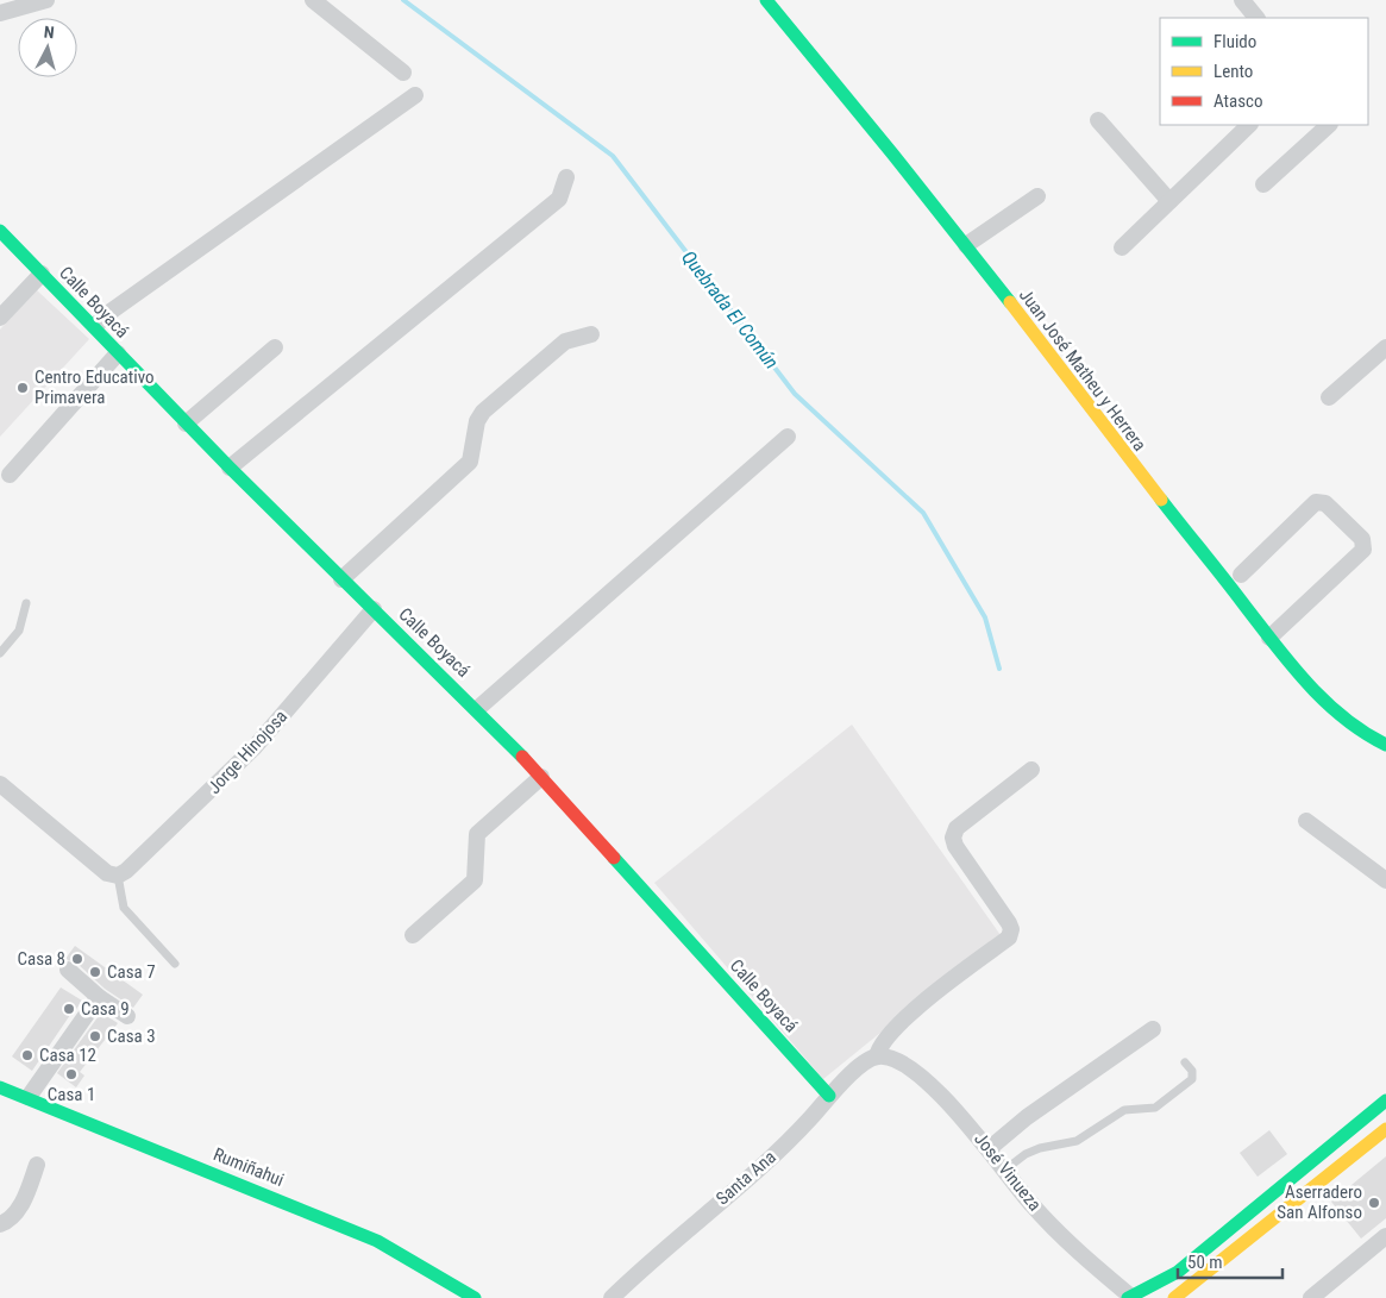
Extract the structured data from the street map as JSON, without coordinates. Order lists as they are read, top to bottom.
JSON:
{
  "streets": {
    "street": [
      "Calle Boyacá",
      "Juan José Matheu y Herrera",
      "Jorge Hinojosa",
      "Rumiñahui",
      "José Vinueza",
      "Santa Ana"
    ]
  },
  "crossings": [
    ["Calle Boyacá", "Jorge Hinojosa"],
    ["Calle Boyacá", "Santa Ana"],
    ["José Vinueza", "Santa Ana"]
  ],
  "water": ["Quebrada El Común"],
  "places": [
    "Centro Educativo Primavera",
    "Casa 8",
    "Casa 7",
    "Casa 9",
    "Casa 3",
    "Casa 12",
    "Casa 1",
    "Aserradero San Alfonso"
  ],
  "legend": ["Fluido", "Lento", "Atasco"],
  "scale_bar": "50 m",
  "north": "top"
}
